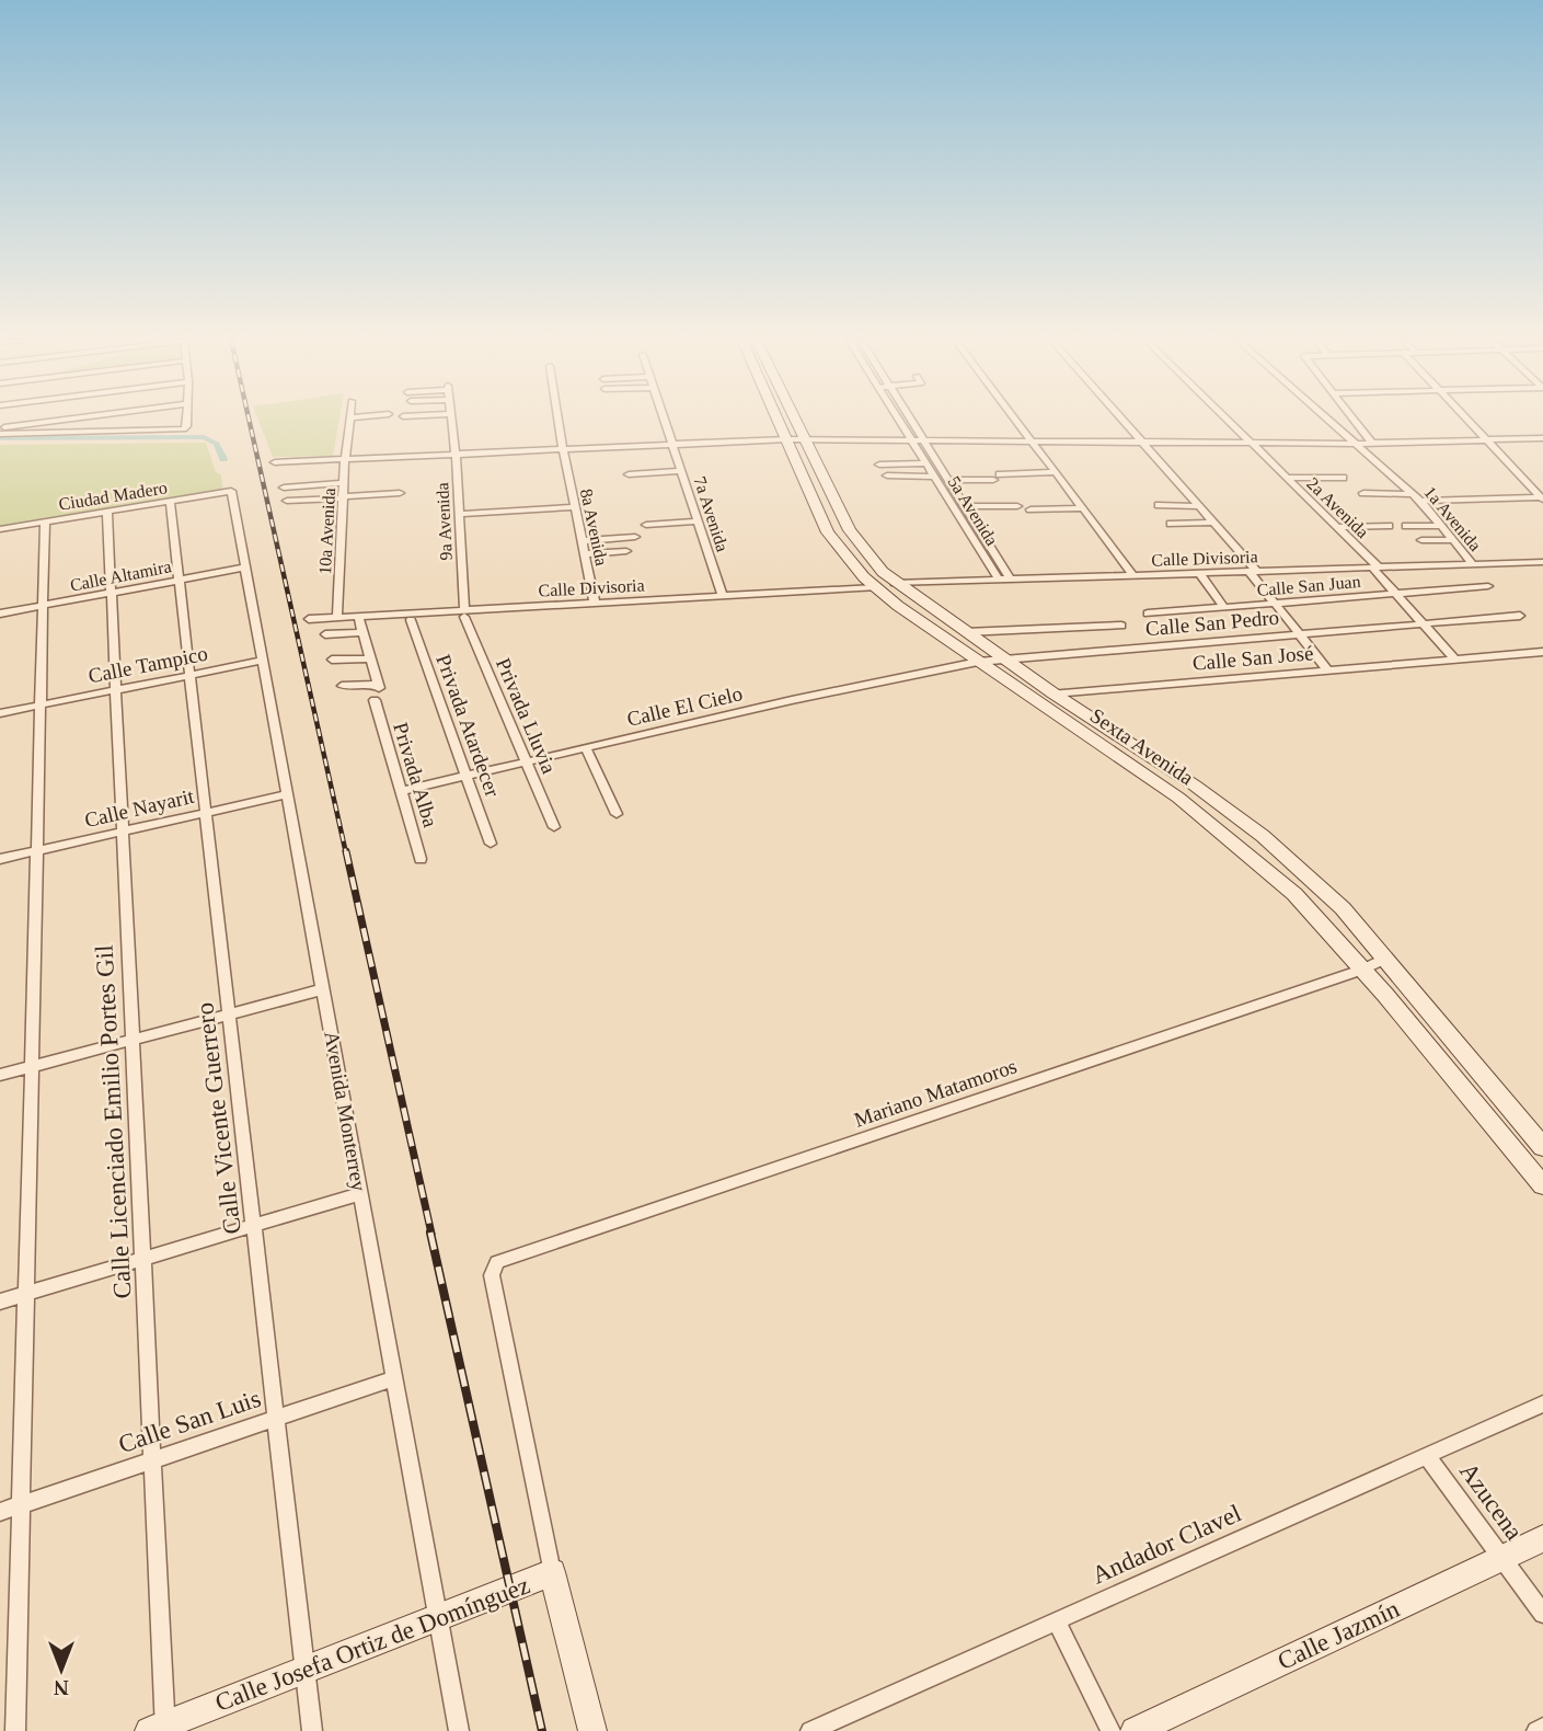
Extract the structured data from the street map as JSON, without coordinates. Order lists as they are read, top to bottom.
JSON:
{
  "streets": {
    "main road": ["Sexta Avenida", "Calle Jazmín", "Calle Josefa Ortiz de Domínguez"],
    "street": [
      "Ciudad Madero",
      "2a Avenida",
      "5a Avenida",
      "7a Avenida",
      "1a Avenida",
      "9a Avenida",
      "8a Avenida",
      "10a Avenida",
      "Calle Divisoria",
      "Calle Altamira",
      "Calle San Juan",
      "Calle San Pedro",
      "Calle San José",
      "Calle Tampico",
      "Calle El Cielo",
      "Privada Lluvia",
      "Privada Atardecer",
      "Privada Alba",
      "Calle Nayarit",
      "Mariano Matamoros",
      "Avenida Monterrey",
      "Calle Vicente Guerrero",
      "Calle Licenciado Emilio Portes Gil",
      "Calle San Luis",
      "Azucena",
      "Andador Clavel"
    ]
  },
  "crossings": [
    ["Ciudad Madero", "Avenida Monterrey"],
    ["Ciudad Madero", "Calle Vicente Guerrero"],
    ["Ciudad Madero", "Calle Licenciado Emilio Portes Gil"],
    ["2a Avenida", "Calle Divisoria"],
    ["2a Avenida", "Calle San Juan"],
    ["2a Avenida", "Calle San Pedro"],
    ["2a Avenida", "Calle San José"],
    ["5a Avenida", "Calle Divisoria"],
    ["7a Avenida", "Calle Divisoria"],
    ["1a Avenida", "Calle Divisoria"],
    ["9a Avenida", "Calle Divisoria"],
    ["9a Avenida", "Privada Lluvia"],
    ["8a Avenida", "Calle Divisoria"],
    ["10a Avenida", "Calle Divisoria"],
    ["Calle Divisoria", "Privada Lluvia"],
    ["Calle Divisoria", "Sexta Avenida"],
    ["Calle Altamira", "Avenida Monterrey"],
    ["Calle Altamira", "Calle Vicente Guerrero"],
    ["Calle Altamira", "Calle Licenciado Emilio Portes Gil"],
    ["Calle San Pedro", "Calle El Cielo"],
    ["Calle San Pedro", "Sexta Avenida"],
    ["Calle San José", "Sexta Avenida"],
    ["Calle Tampico", "Avenida Monterrey"],
    ["Calle Tampico", "Calle Vicente Guerrero"],
    ["Calle Tampico", "Calle Licenciado Emilio Portes Gil"],
    ["Calle El Cielo", "Privada Lluvia"],
    ["Calle El Cielo", "Privada Atardecer"],
    ["Calle El Cielo", "Sexta Avenida"],
    ["Calle El Cielo", "Privada Alba"],
    ["Sexta Avenida", "Mariano Matamoros"],
    ["Calle Nayarit", "Avenida Monterrey"],
    ["Calle Nayarit", "Calle Vicente Guerrero"],
    ["Calle Nayarit", "Calle Licenciado Emilio Portes Gil"],
    ["Mariano Matamoros", "Calle Josefa Ortiz de Domínguez"],
    ["Avenida Monterrey", "Calle San Luis"],
    ["Avenida Monterrey", "Calle Josefa Ortiz de Domínguez"],
    ["Calle Vicente Guerrero", "Calle San Luis"],
    ["Calle Vicente Guerrero", "Calle Josefa Ortiz de Domínguez"],
    ["Calle Licenciado Emilio Portes Gil", "Calle San Luis"],
    ["Calle Licenciado Emilio Portes Gil", "Calle Josefa Ortiz de Domínguez"],
    ["Azucena", "Andador Clavel"],
    ["Azucena", "Calle Jazmín"]
  ],
  "north": "bottom"
}
